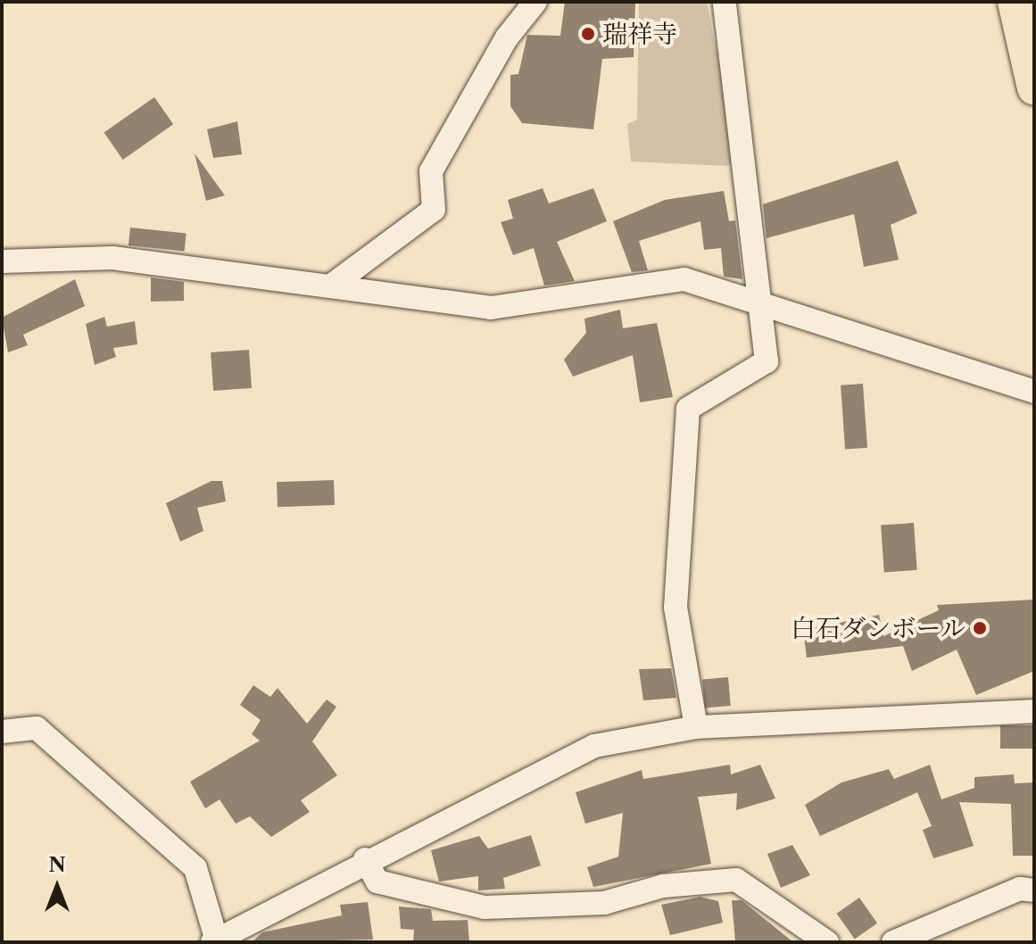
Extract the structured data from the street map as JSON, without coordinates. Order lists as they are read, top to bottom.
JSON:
{
  "places": ["瑞祥寺", "白石ダンボール"],
  "north": "top"
}
